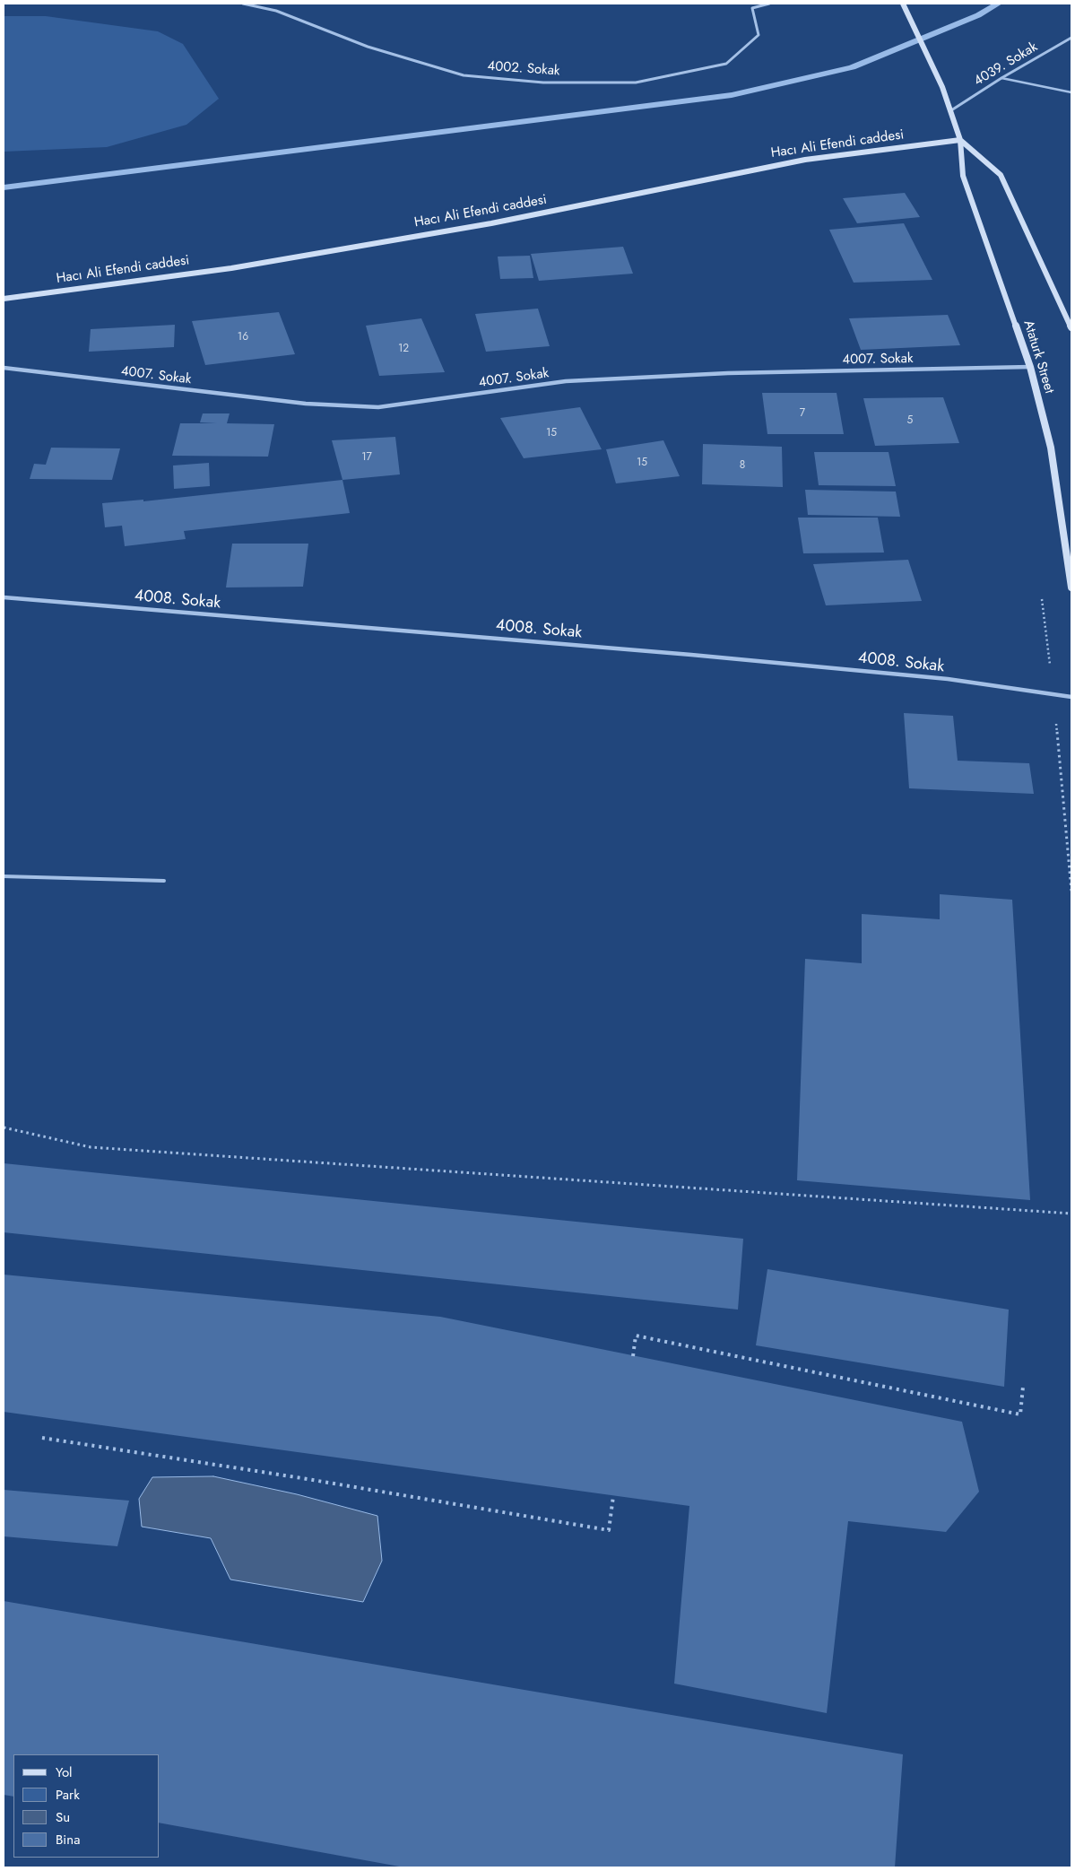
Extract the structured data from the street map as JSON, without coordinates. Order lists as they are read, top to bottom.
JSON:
{
  "streets": {
    "street": [
      "4039. Sokak",
      "4002. Sokak",
      "Hacı Ali Efendi caddesi",
      "Ataturk Street",
      "4007. Sokak",
      "4008. Sokak"
    ]
  },
  "crossings": [
    ["4039. Sokak", "Ataturk Street"],
    ["Hacı Ali Efendi caddesi", "Ataturk Street"],
    ["Ataturk Street", "4007. Sokak"]
  ],
  "house_numbers": [
    "16",
    "12",
    "7",
    "5",
    "15",
    "17",
    "15",
    "8"
  ],
  "legend": [
    "Yol",
    "Park",
    "Su",
    "Bina"
  ]
}
